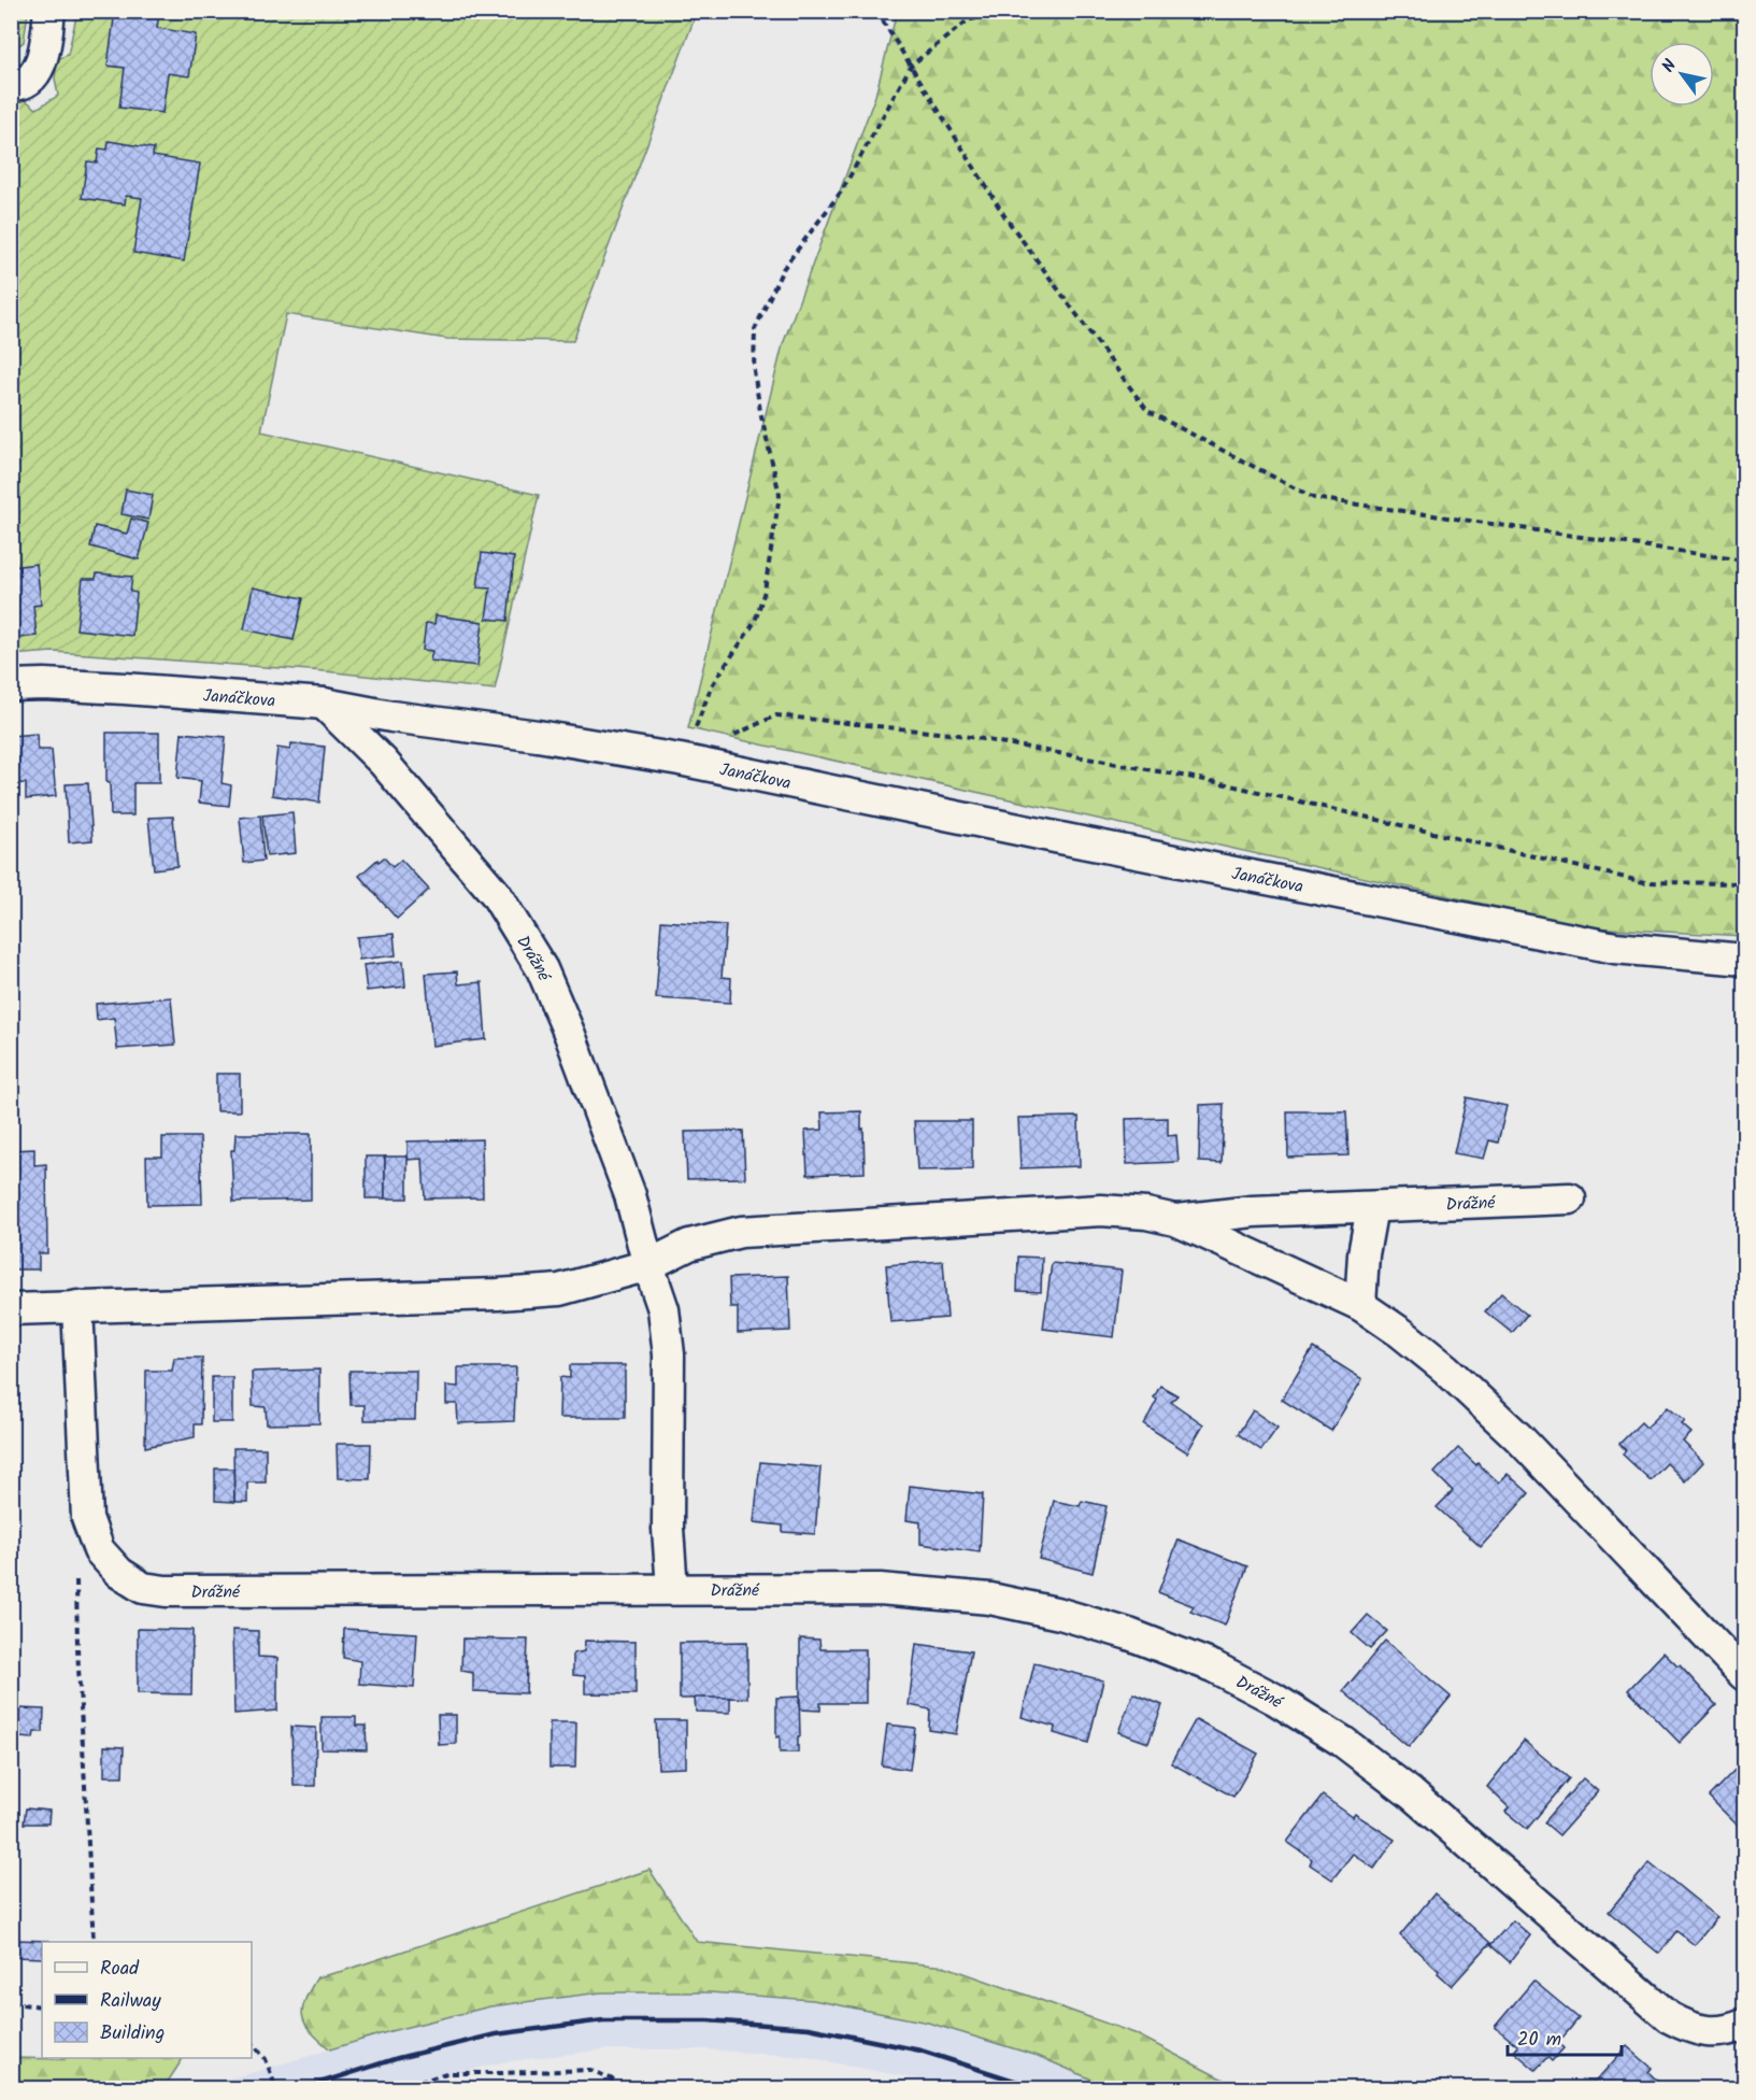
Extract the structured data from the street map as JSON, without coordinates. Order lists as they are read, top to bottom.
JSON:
{
  "streets": {
    "street": ["Janáčkova", "Drážné"]
  },
  "crossings": [
    ["Janáčkova", "Drážné"]
  ],
  "legend": ["Road", "Railway", "Building"],
  "scale_bar": "20 m",
  "north": "top left"
}
